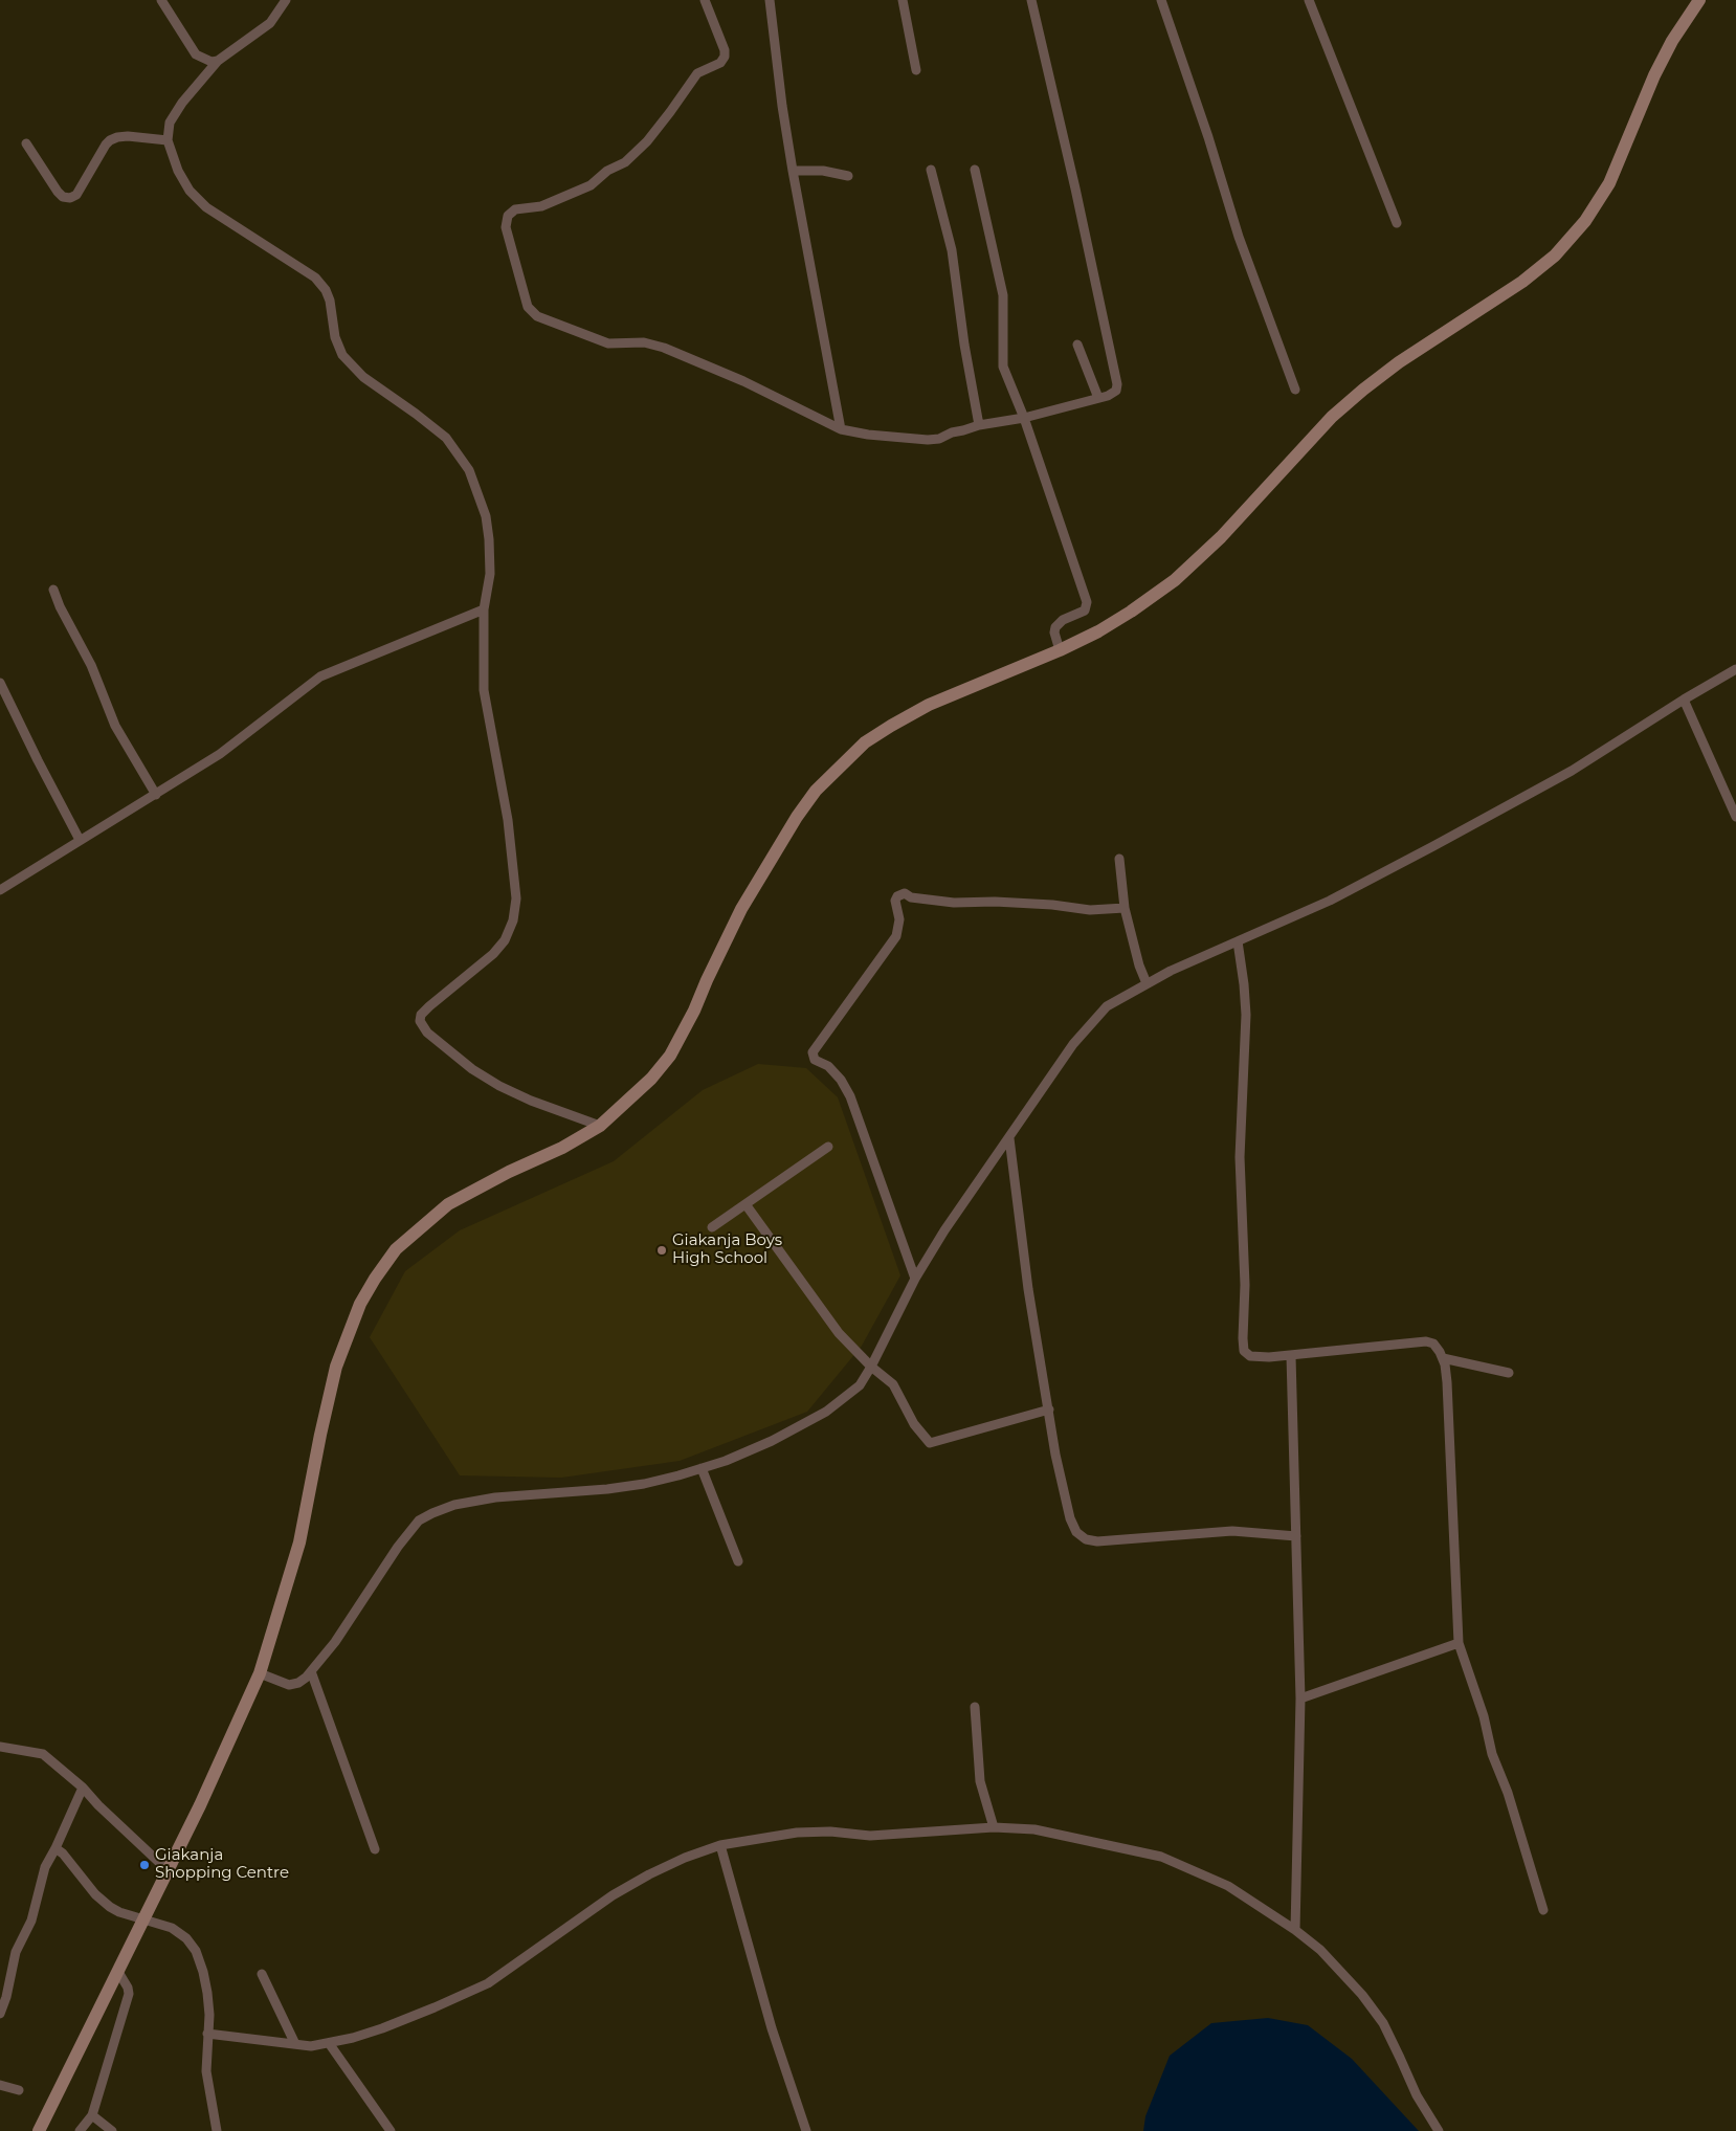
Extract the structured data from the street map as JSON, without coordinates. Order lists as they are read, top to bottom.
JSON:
{
  "places": ["Giakanja Boys High School", "Giakanja Shopping Centre"]
}
